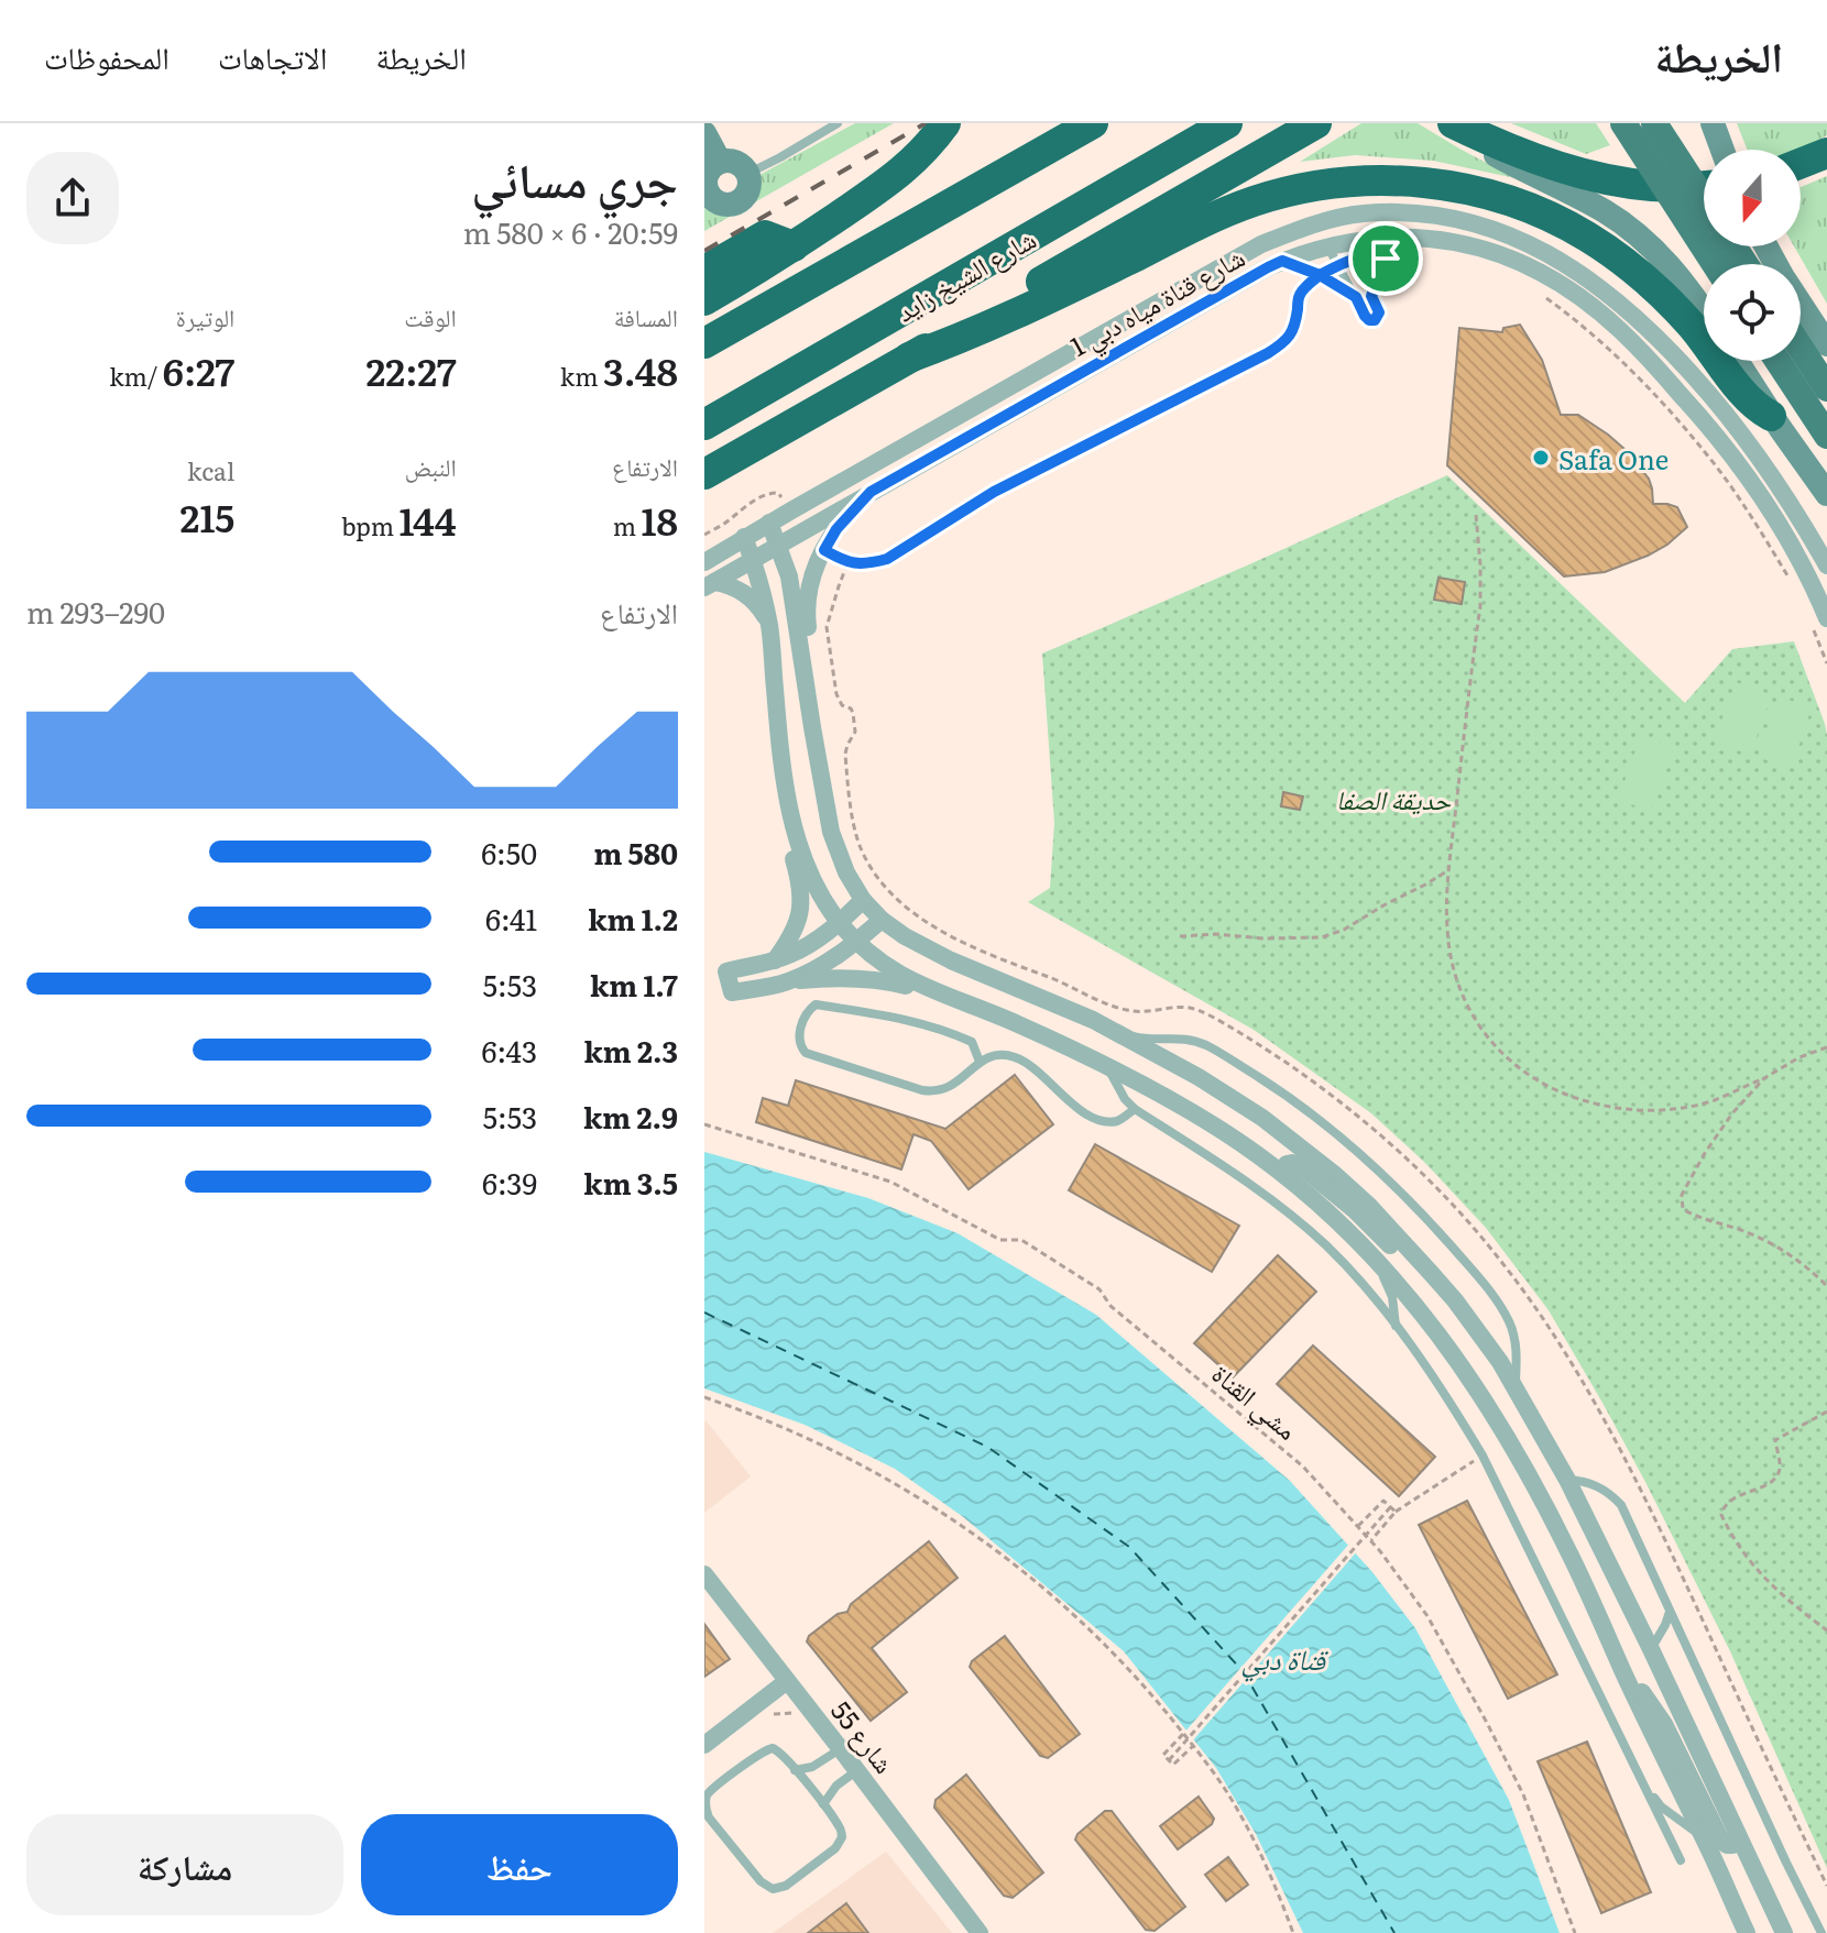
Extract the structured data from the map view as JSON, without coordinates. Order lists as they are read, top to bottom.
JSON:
{
  "streets": {
    "highway": ["شارع الشيخ زايد"],
    "street": ["شارع قناة مياه دبي 1", "شارع 55"],
    "path": ["مشي القناة"]
  },
  "water": ["قناة دبي"],
  "parks": ["حديقة الصفا"],
  "places": ["Safa One"],
  "north": "bottom",
  "page": {
    "header": "الخريطة",
    "nav": ["الخريطة", "الاتجاهات", "المحفوظات"],
    "heading": ["جري مسائي", "20:59 · 6 × 580 m"],
    "stats": [
      ["المسافة", "3.48 km"],
      ["الوقت", "22:27"],
      ["الوتيرة", "6:27 /km"],
      ["الارتفاع", "18 m"],
      ["النبض", "144 bpm"],
      ["kcal", "215"]
    ],
    "chart": ["الارتفاع", "290–293 m"],
    "list": [
      {
        "name": "580 m",
        "note": "6:50"
      },
      {
        "name": "1.2 km",
        "note": "6:41"
      },
      {
        "name": "1.7 km",
        "note": "5:53"
      },
      {
        "name": "2.3 km",
        "note": "6:43"
      },
      {
        "name": "2.9 km",
        "note": "5:53"
      },
      {
        "name": "3.5 km",
        "note": "6:39"
      }
    ],
    "buttons": ["حفظ", "مشاركة"]
  }
}
